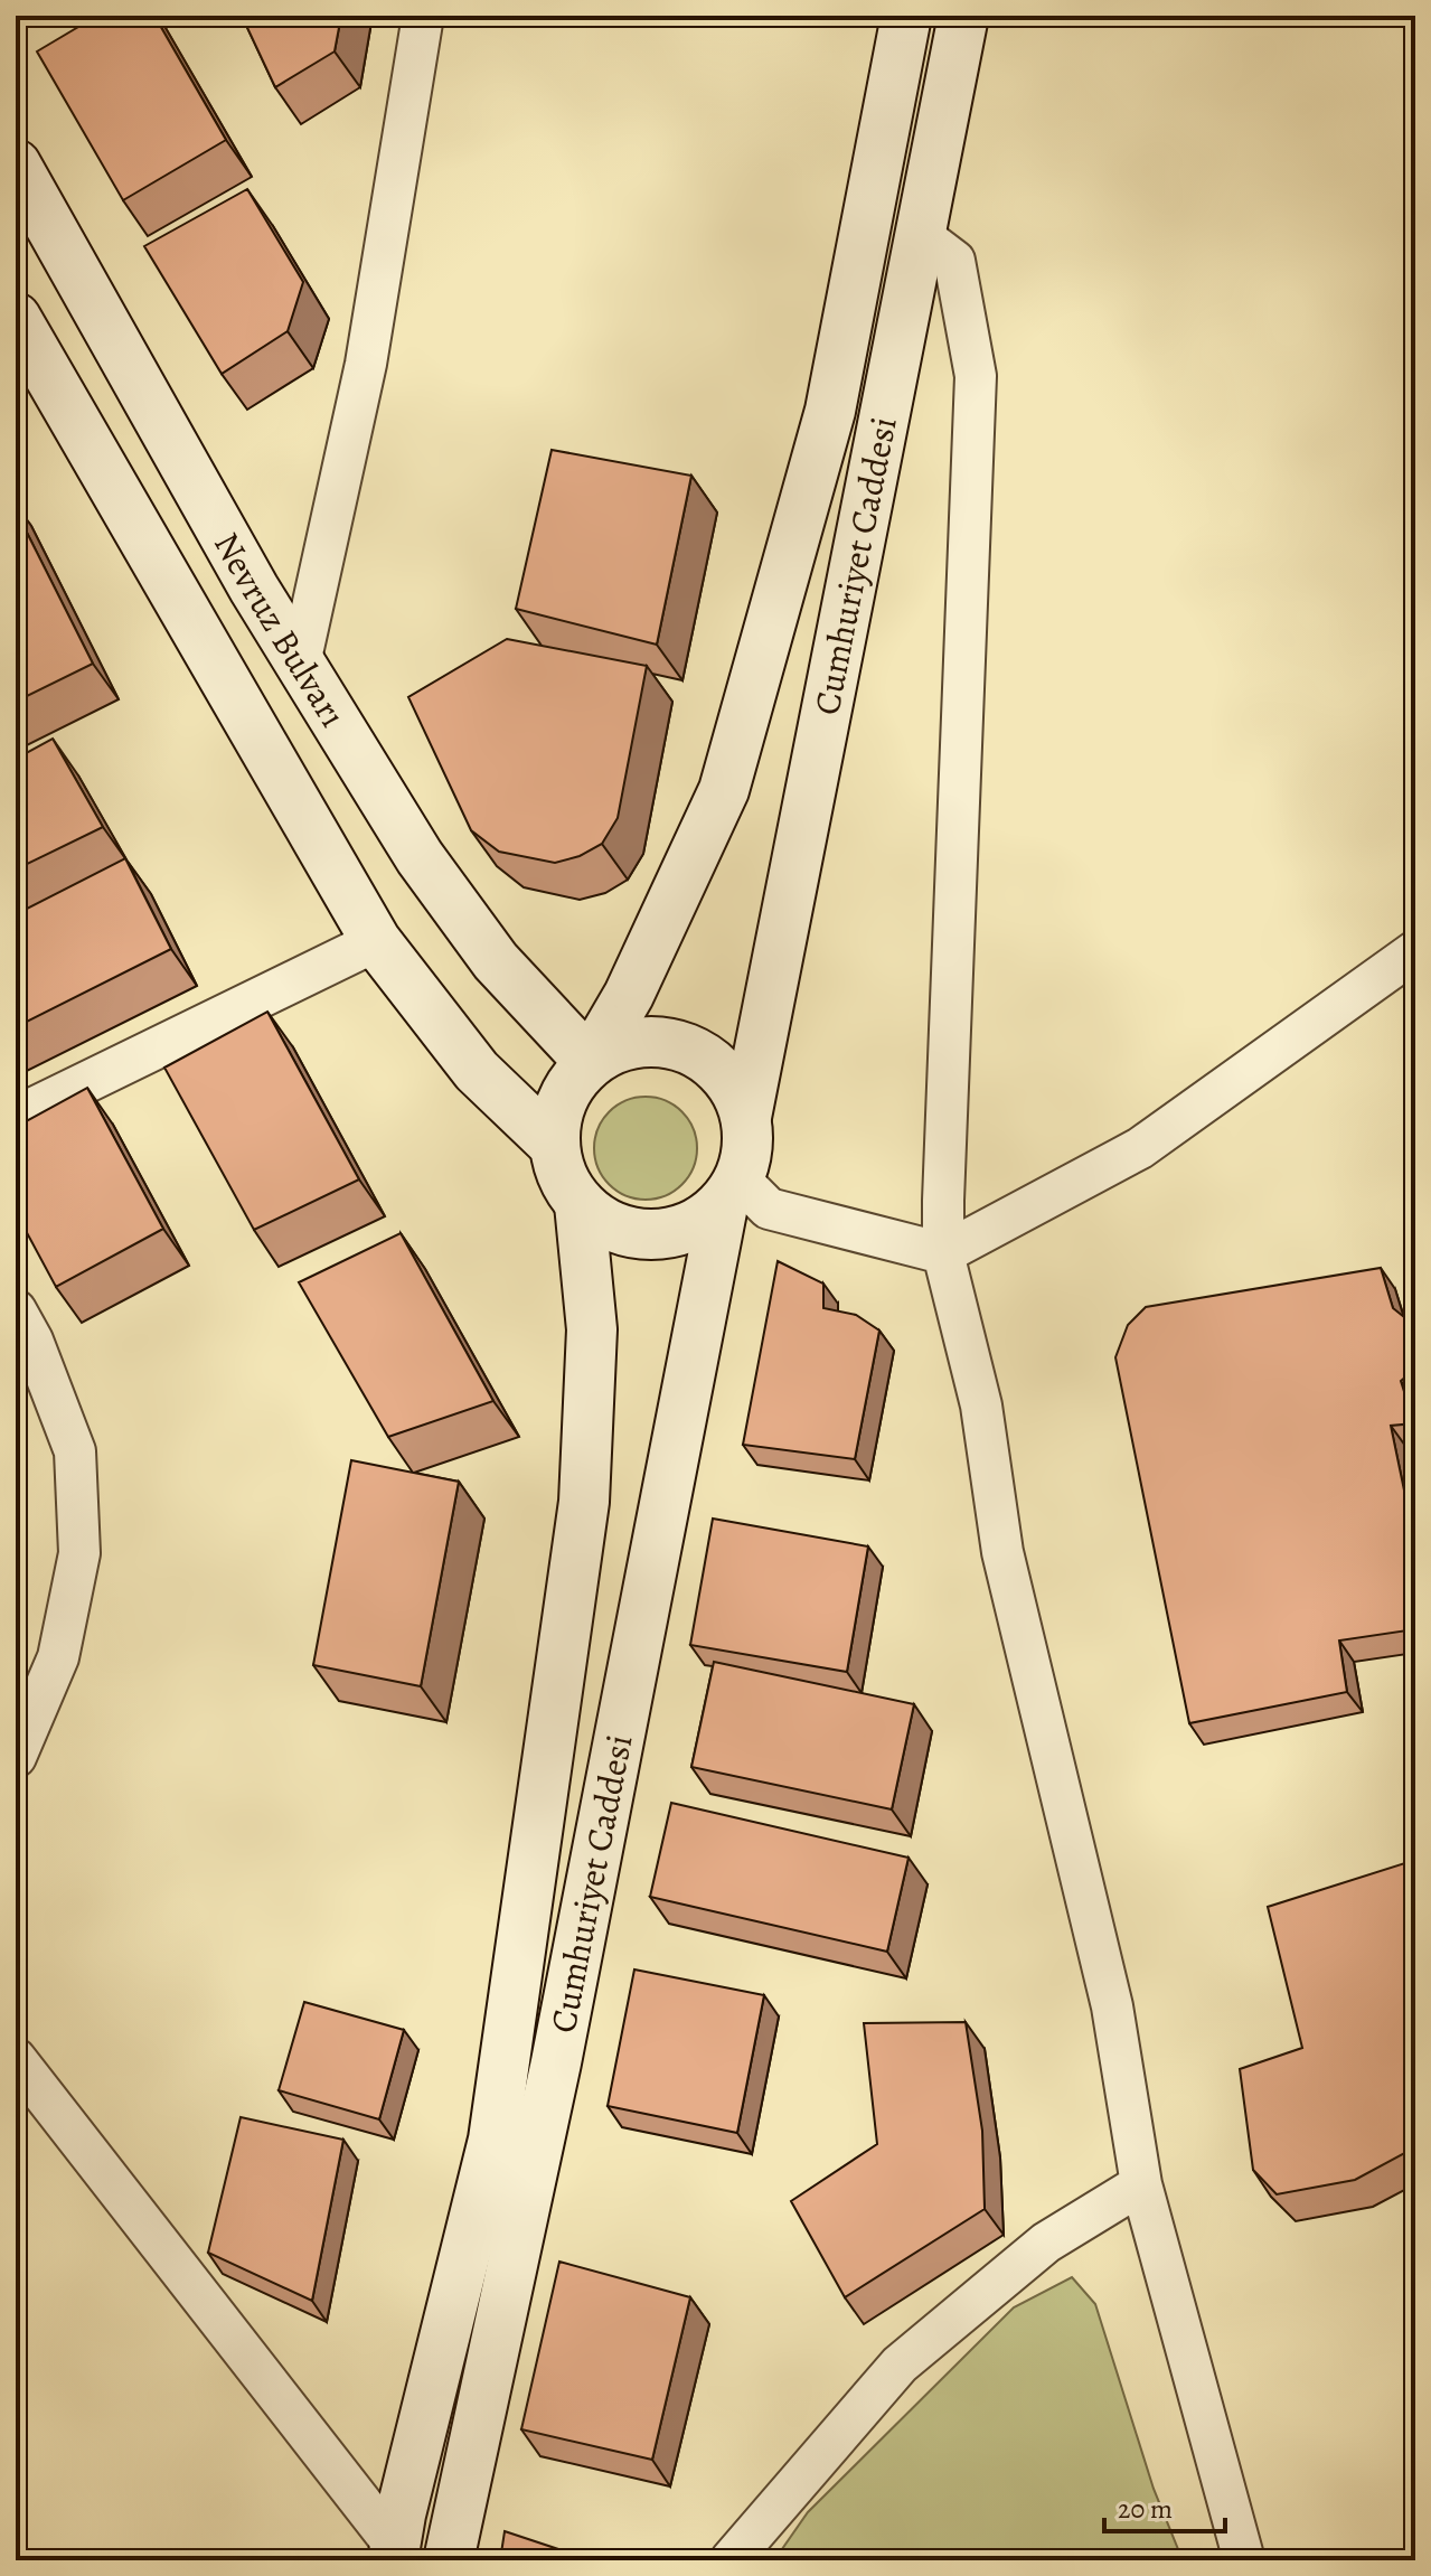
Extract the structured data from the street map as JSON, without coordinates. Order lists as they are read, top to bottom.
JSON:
{
  "streets": {
    "main road": ["Cumhuriyet Caddesi", "Nevruz Bulvarı"]
  },
  "crossings": [
    ["Cumhuriyet Caddesi", "Nevruz Bulvarı"]
  ],
  "scale_bar": "20 m"
}
